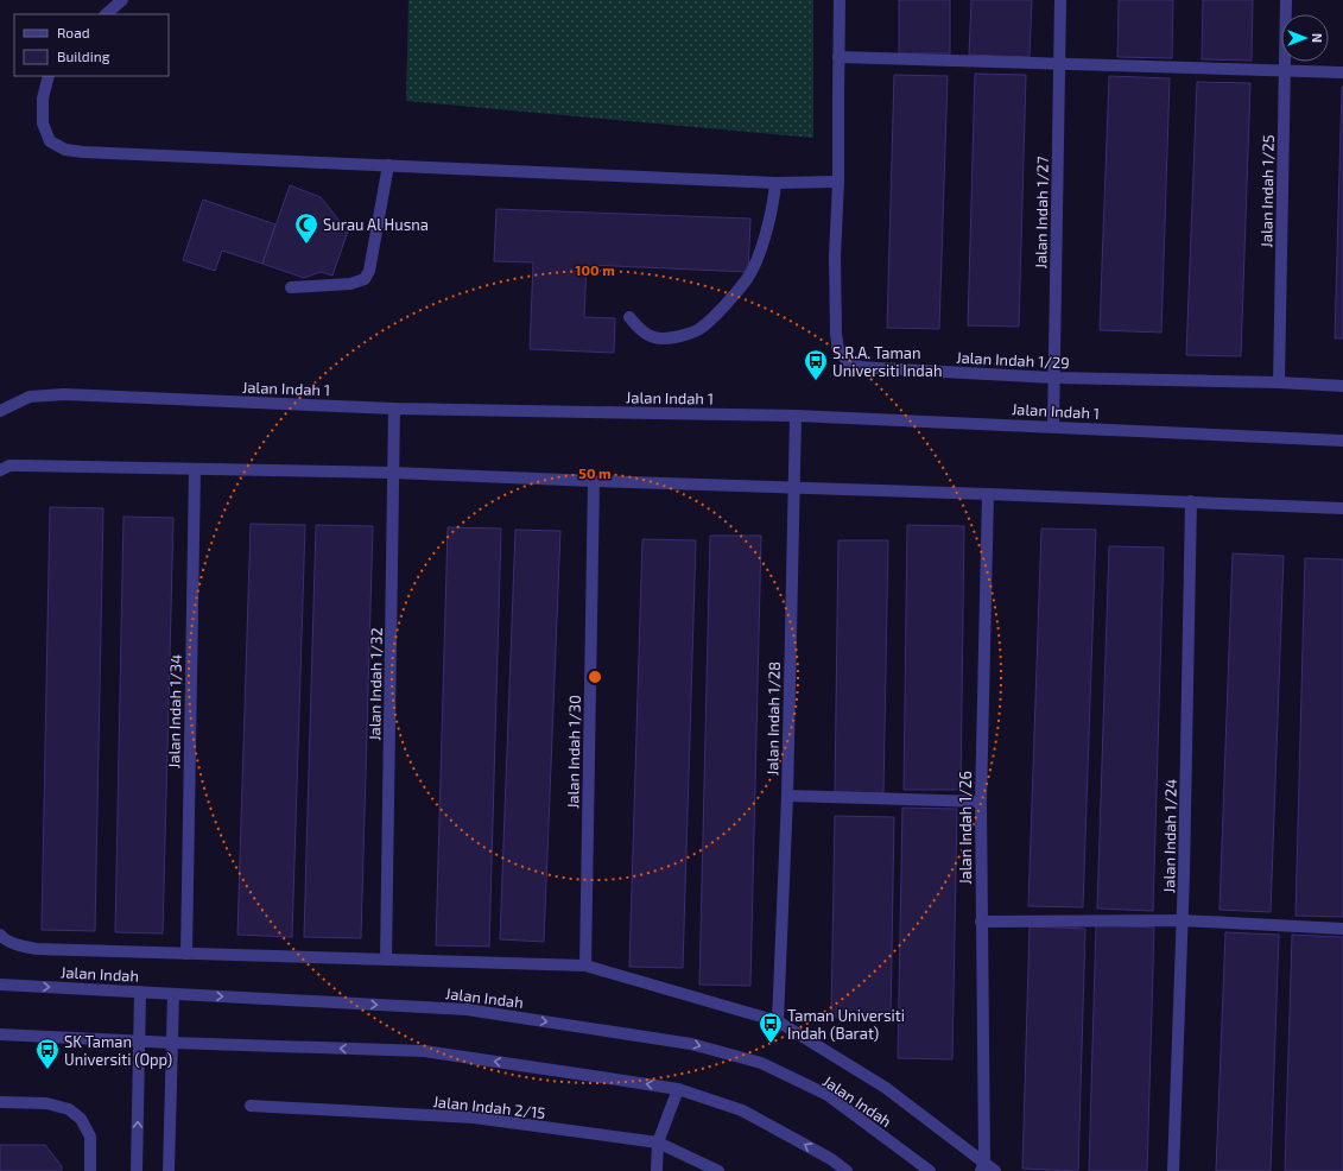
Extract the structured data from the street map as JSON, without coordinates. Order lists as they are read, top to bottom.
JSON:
{
  "streets": {
    "street": [
      "Jalan Indah 1/25",
      "Jalan Indah 1/27",
      "Jalan Indah 1/29",
      "Jalan Indah 1",
      "Jalan Indah 1/32",
      "Jalan Indah 1/34",
      "Jalan Indah 1/28",
      "Jalan Indah 1/30",
      "Jalan Indah 1/26",
      "Jalan Indah 1/24",
      "Jalan Indah",
      "Jalan Indah 2/15"
    ]
  },
  "crossings": [
    ["Jalan Indah 1/25", "Jalan Indah 1/29"],
    ["Jalan Indah 1/27", "Jalan Indah 1/29"],
    ["Jalan Indah 1/27", "Jalan Indah 1"],
    ["Jalan Indah 1", "Jalan Indah 1/32"],
    ["Jalan Indah 1", "Jalan Indah 1/28"]
  ],
  "places": {
    "mosque": ["Surau Al Husna"],
    "bus stop": ["S.R.A. Taman Universiti Indah", "Taman Universiti Indah (Barat)", "SK Taman Universiti (Opp)"]
  },
  "legend": ["Road", "Building"],
  "north": "right",
  "rings": ["100 m", "50 m"]
}
